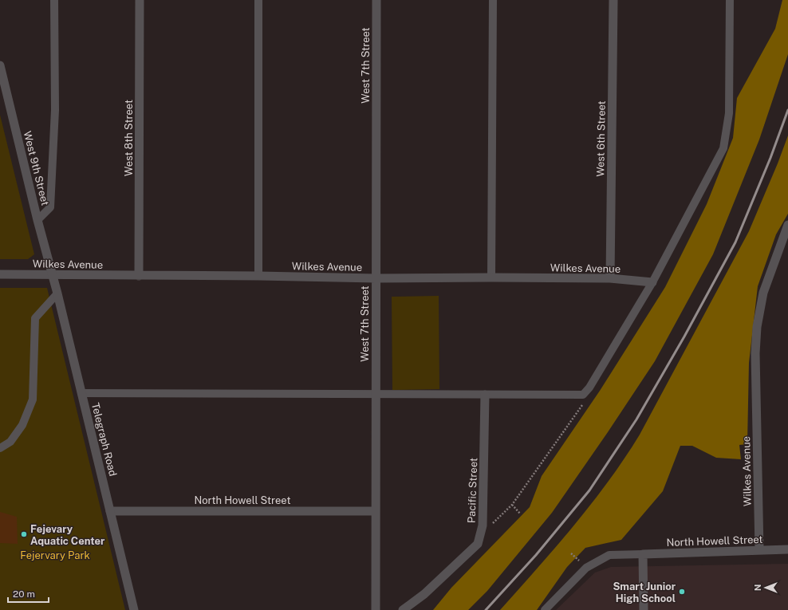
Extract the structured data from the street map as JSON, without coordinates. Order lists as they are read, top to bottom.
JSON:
{
  "streets": {
    "street": [
      "West 7th Street",
      "West 8th Street",
      "West 6th Street",
      "West 9th Street",
      "Wilkes Avenue",
      "Telegraph Road",
      "Pacific Street",
      "North Howell Street"
    ]
  },
  "crossings": [
    ["West 7th Street", "Wilkes Avenue"],
    ["West 7th Street", "North Howell Street"],
    ["West 8th Street", "Wilkes Avenue"],
    ["West 6th Street", "Wilkes Avenue"],
    ["West 9th Street", "Wilkes Avenue"],
    ["West 9th Street", "Telegraph Road"],
    ["Wilkes Avenue", "Telegraph Road"],
    ["Wilkes Avenue", "North Howell Street"],
    ["Telegraph Road", "North Howell Street"]
  ],
  "parks": ["Fejervary Park"],
  "places": ["Fejevary Aquatic Center", "Smart Junior High School"],
  "scale_bar": "20 m",
  "north": "left"
}
